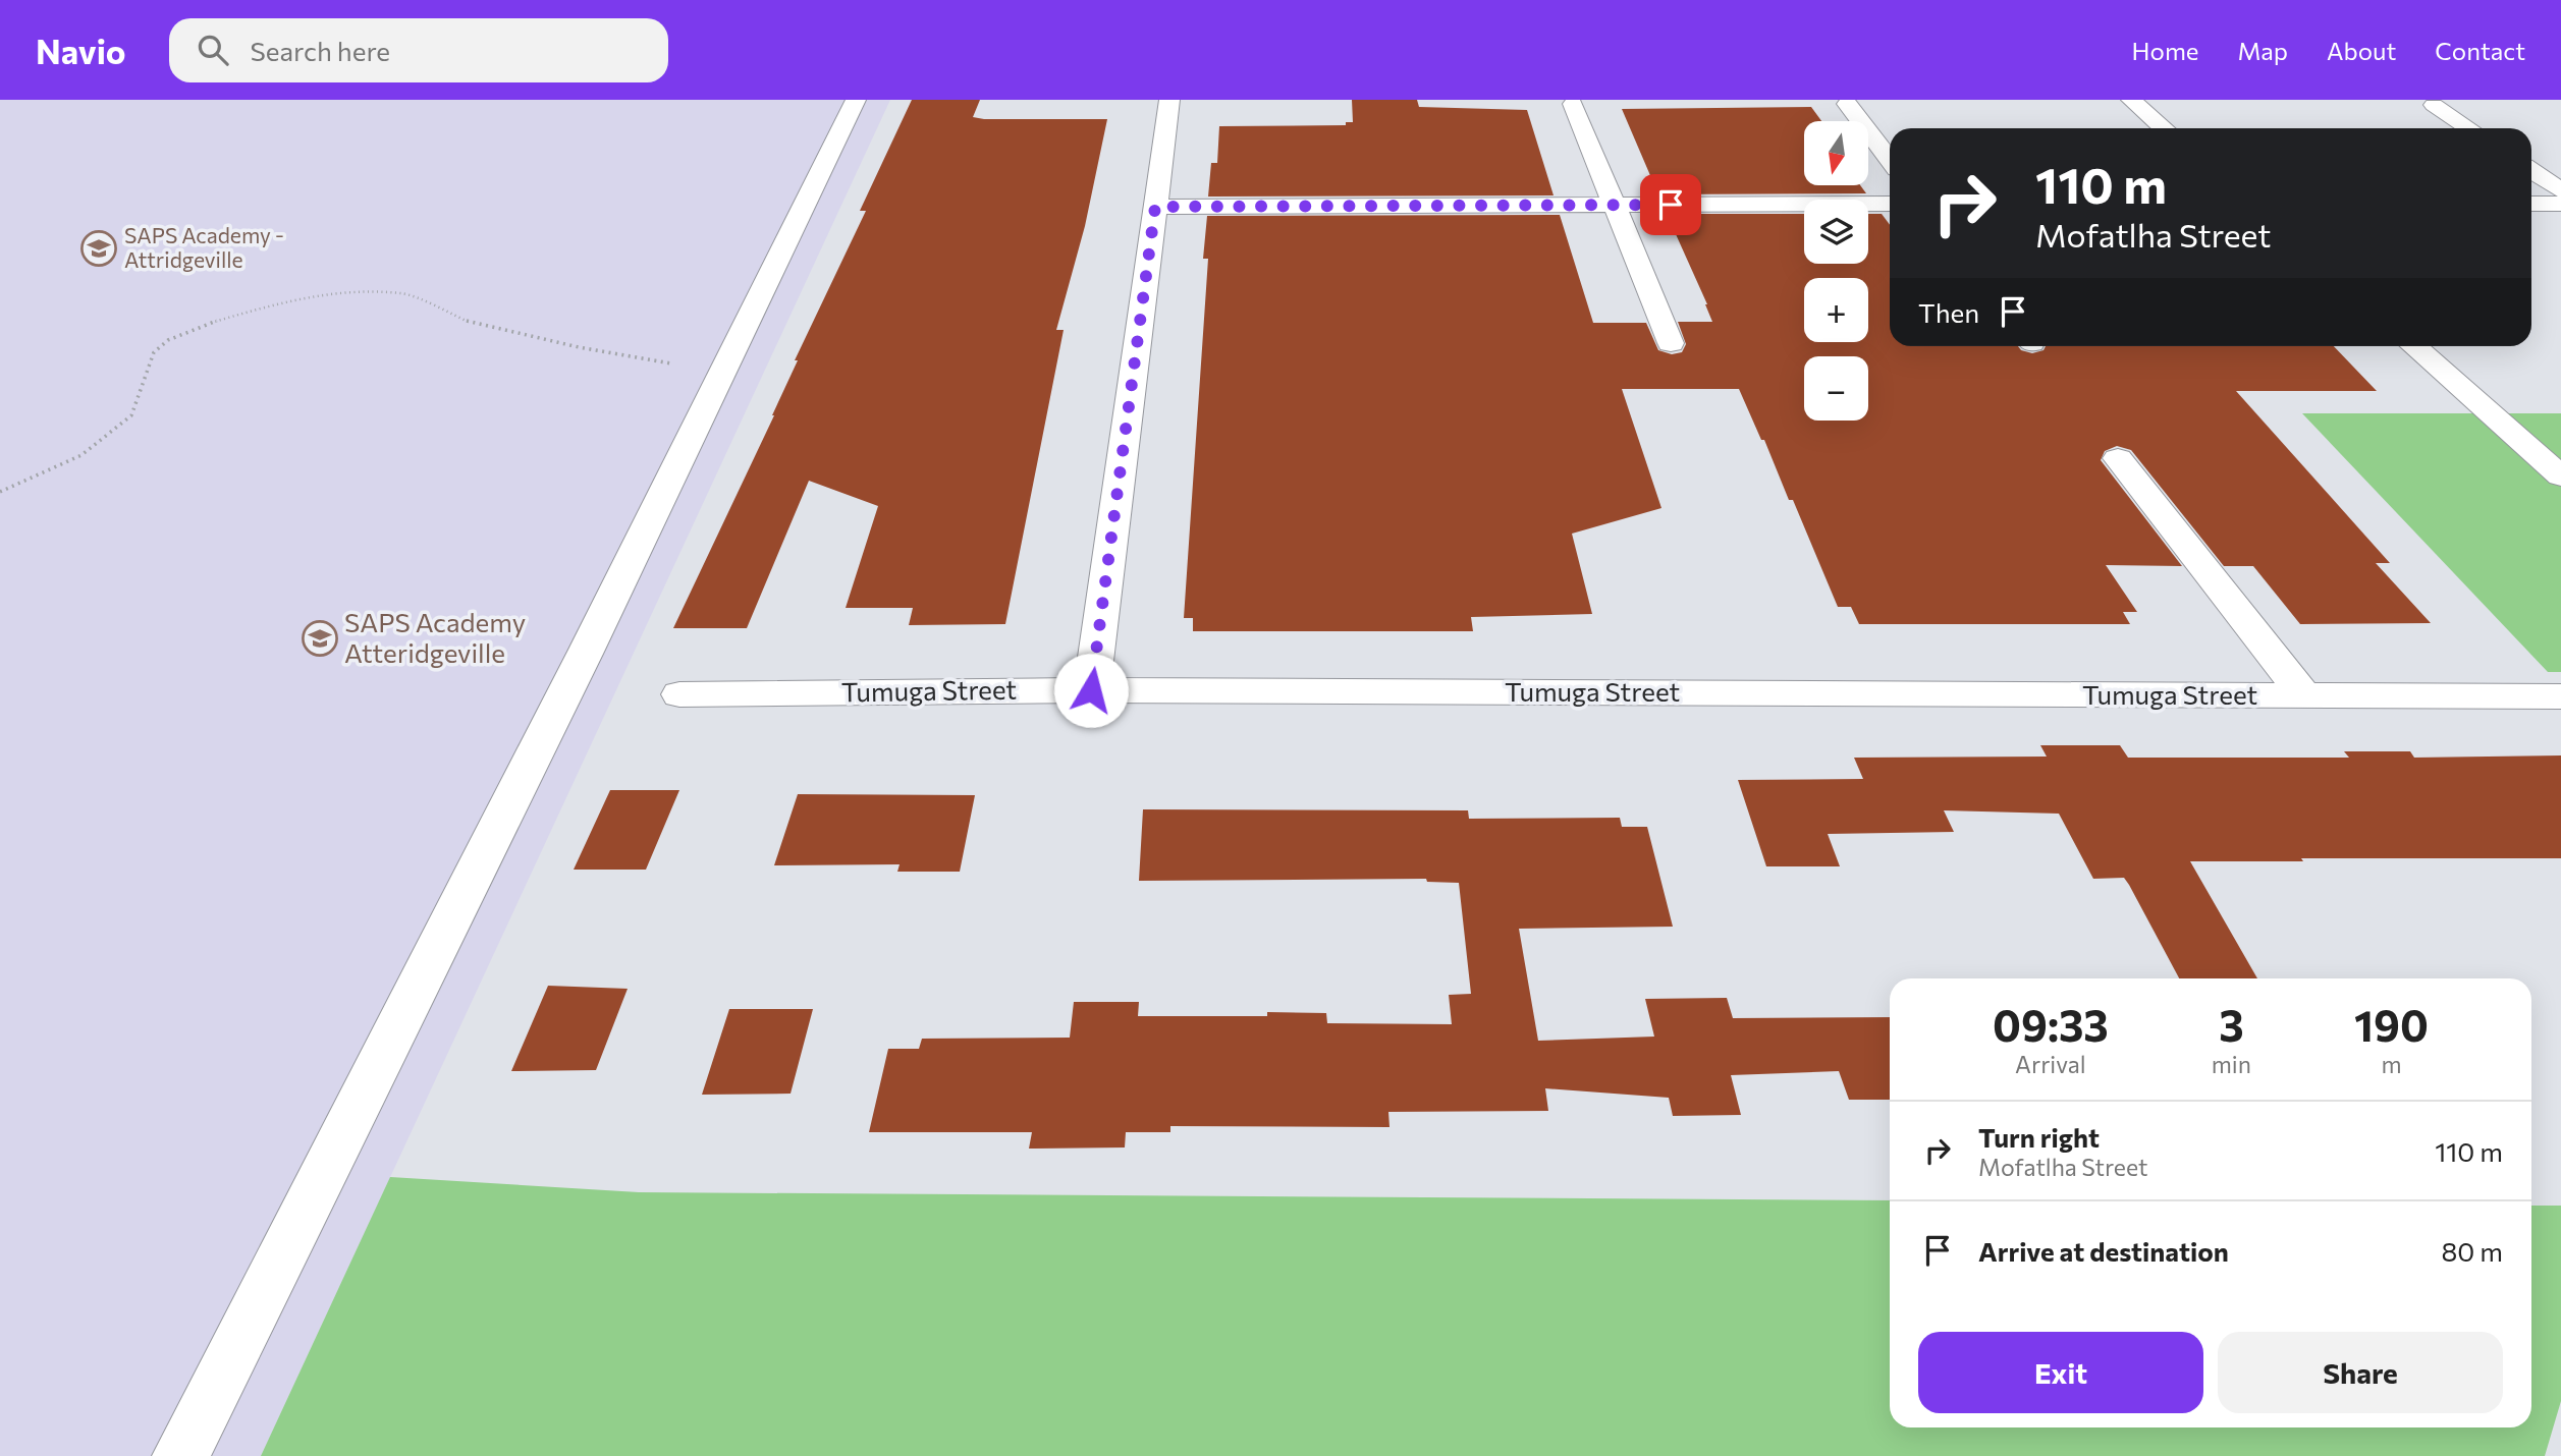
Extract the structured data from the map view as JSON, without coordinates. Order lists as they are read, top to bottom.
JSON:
{
  "streets": {
    "street": ["Tumuga Street"]
  },
  "places": {
    "school or university": ["SAPS Academy - Attridgeville", "SAPS Academy Atteridgeville"]
  },
  "north": "bottom",
  "page": {
    "header": "Navio",
    "search": "Search here",
    "nav": [
      "Home",
      "Map",
      "About",
      "Contact"
    ],
    "map_buttons": ["+", "−"],
    "turn": ["110 m", "Mofatlha Street"],
    "then": "Then",
    "eta": [
      "09:33",
      "Arrival",
      "3",
      "min",
      "190",
      "m"
    ],
    "list": [
      {
        "name": "Turn right",
        "note": "Mofatlha Street",
        "value": "110 m"
      },
      {
        "name": "Arrive at destination",
        "value": "80 m"
      }
    ],
    "buttons": ["Exit", "Share"]
  }
}
